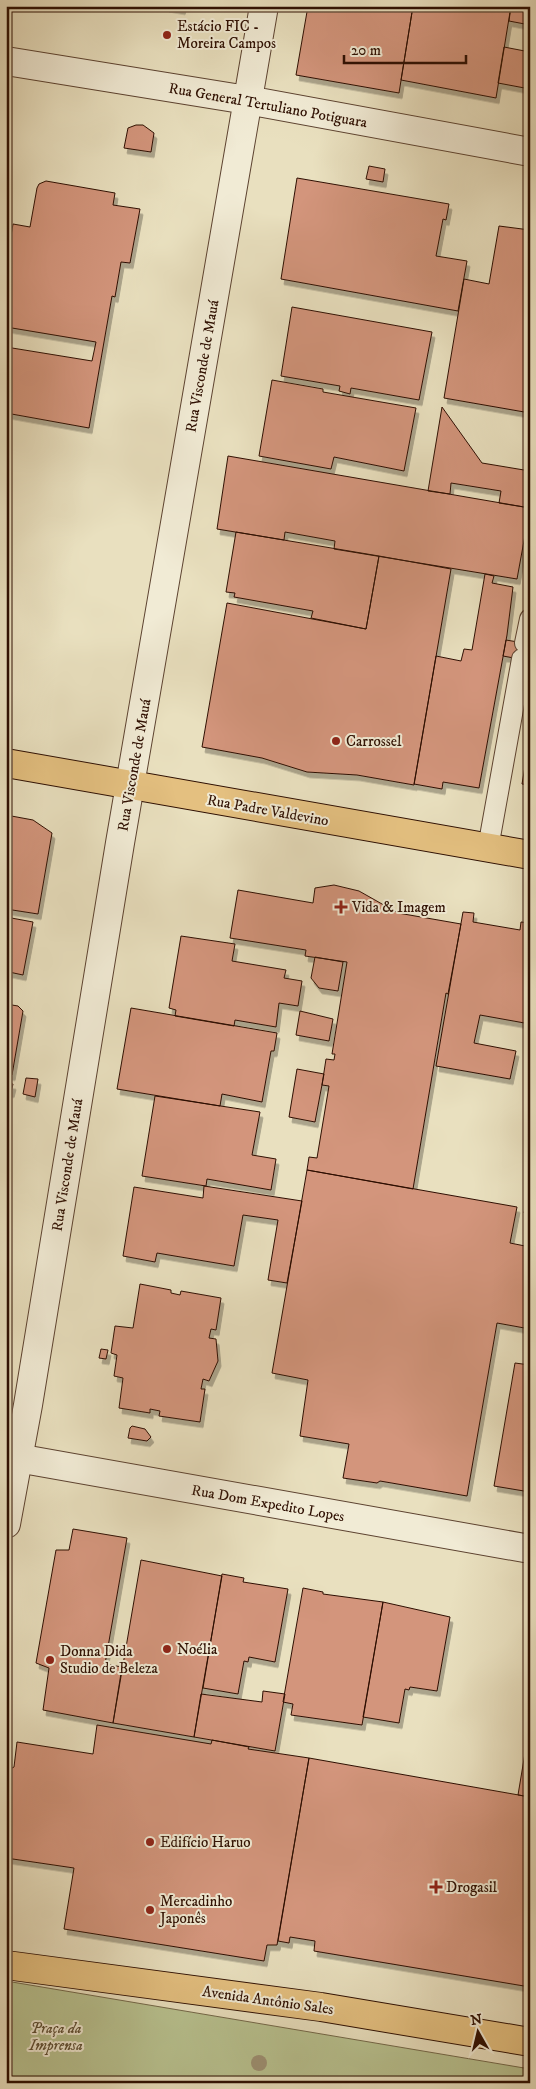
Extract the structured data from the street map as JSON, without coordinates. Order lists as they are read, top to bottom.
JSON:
{
  "streets": {
    "main road": ["Rua Padre Valdevino", "Avenida Antônio Sales"],
    "street": ["Rua General Tertuliano Potiguara", "Rua Visconde de Mauá", "Rua Dom Expedito Lopes"]
  },
  "crossings": [
    ["Rua General Tertuliano Potiguara", "Rua Visconde de Mauá"],
    ["Rua Visconde de Mauá", "Rua Padre Valdevino"],
    ["Rua Visconde de Mauá", "Rua Dom Expedito Lopes"]
  ],
  "parks": ["Praça da Imprensa"],
  "places": {
    "other": [
      "Estácio FIC - Moreira Campos",
      "Carrossel",
      "Noélia",
      "Donna Dida Studio de Beleza",
      "Edifício Haruo",
      "Mercadinho Japonês"
    ],
    "health": ["Vida & Imagem", "Drogasil"]
  },
  "scale_bar": "20 m",
  "north": "top"
}
